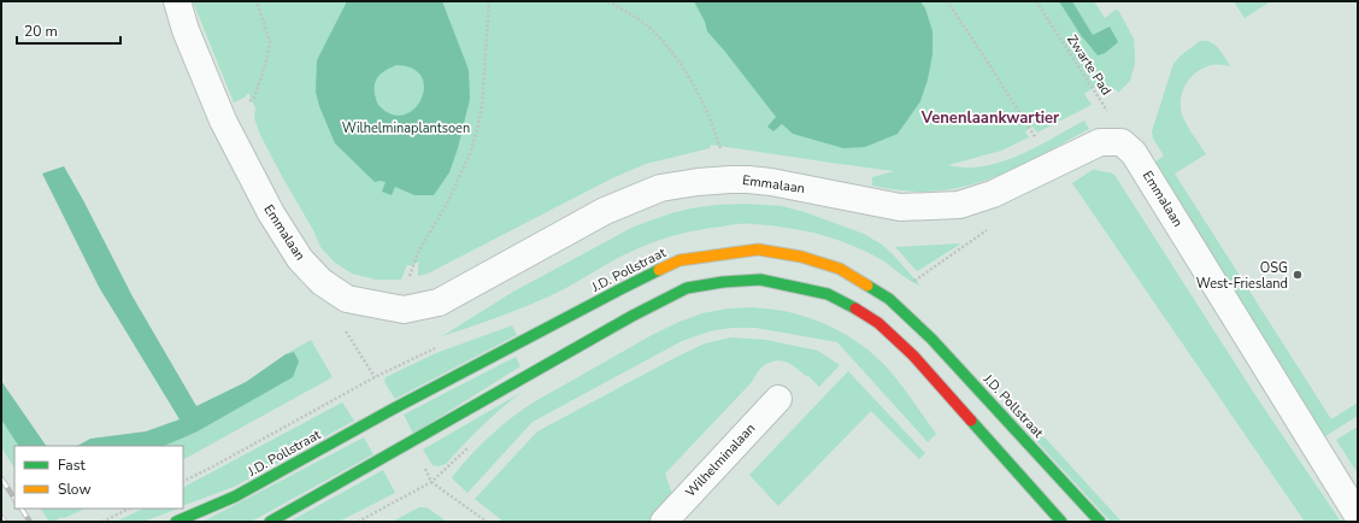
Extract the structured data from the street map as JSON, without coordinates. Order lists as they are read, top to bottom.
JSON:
{
  "streets": {
    "street": ["Emmalaan", "J.D. Pollstraat", "Wilhelminalaan"],
    "path": ["Zwarte Pad"]
  },
  "crossings": [
    ["Zwarte Pad", "Emmalaan"]
  ],
  "districts": ["Venenlaankwartier"],
  "parks": ["Wilhelminaplantsoen"],
  "places": ["OSG West-Friesland"],
  "legend": ["Fast", "Slow"],
  "scale_bar": "20 m"
}
